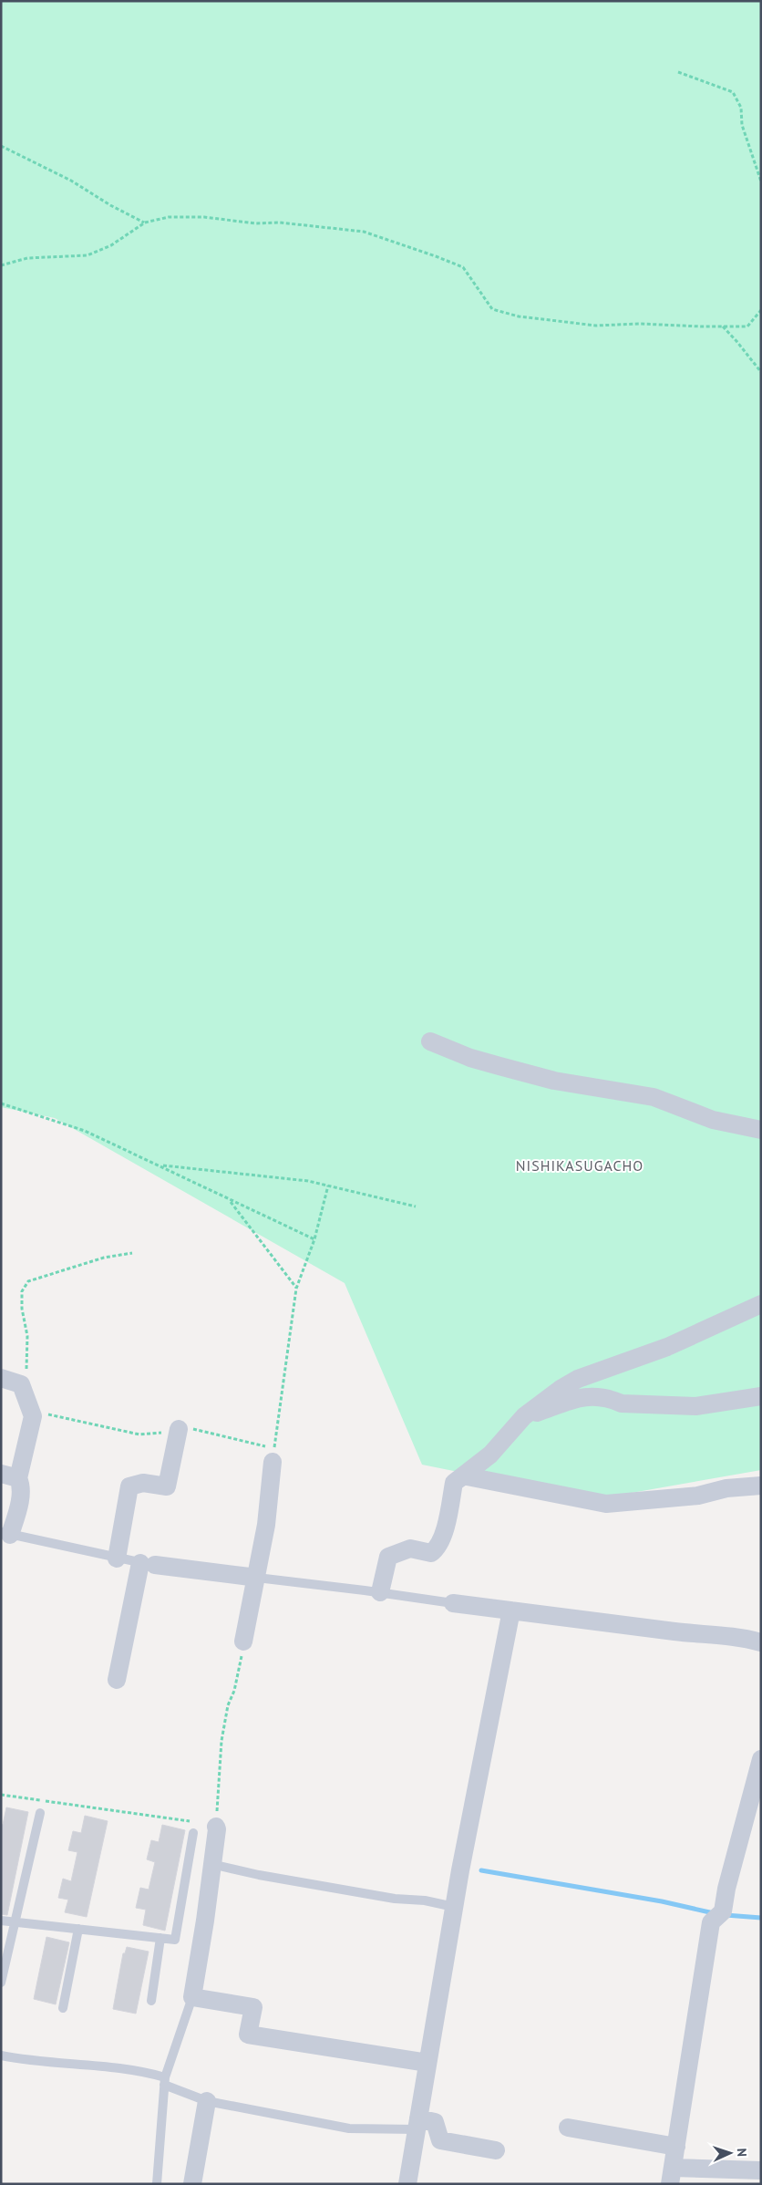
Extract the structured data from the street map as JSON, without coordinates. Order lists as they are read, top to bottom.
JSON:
{
  "districts": ["NISHIKASUGACHO"],
  "north": "right"
}
